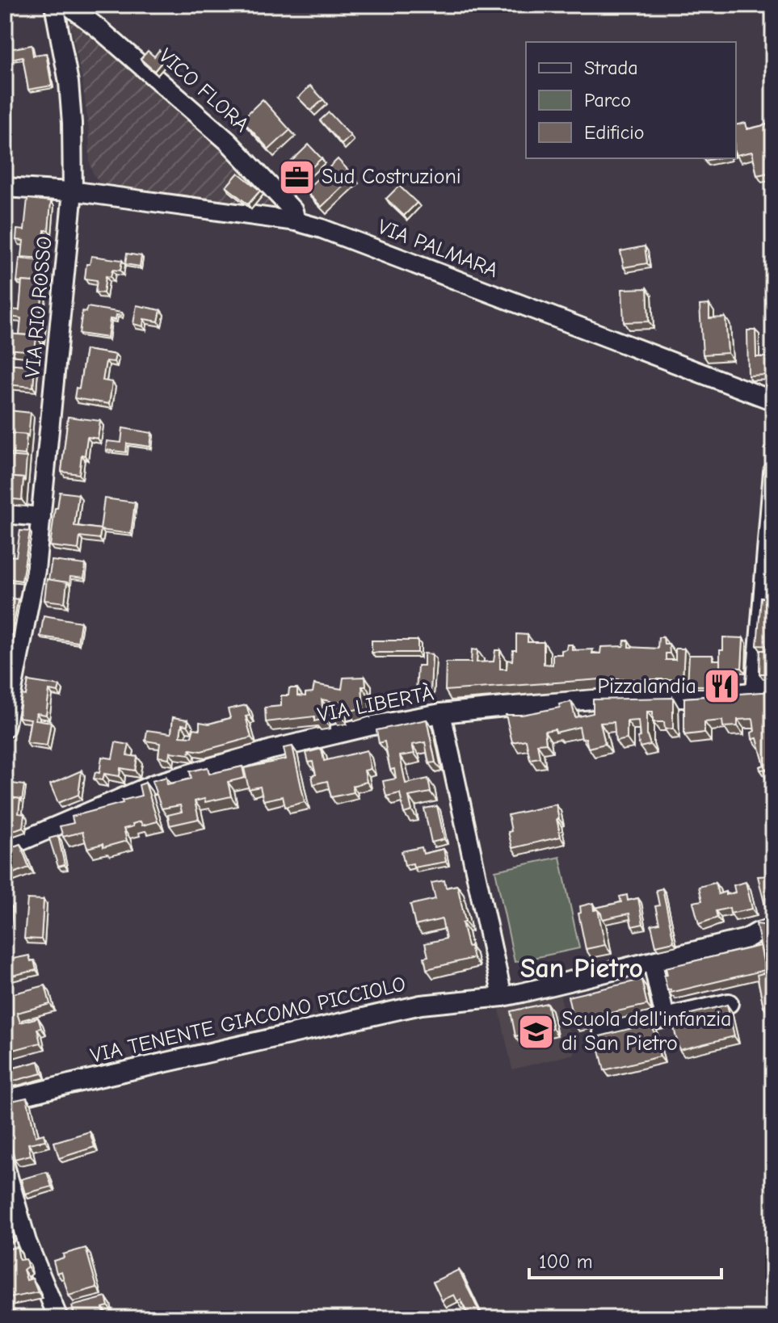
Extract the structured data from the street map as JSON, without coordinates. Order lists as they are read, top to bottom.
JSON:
{
  "streets": {
    "street": [
      "VICO FLORA",
      "VIA PALMARA",
      "VIA RIO ROSSO",
      "VIA LIBERTÀ",
      "VIA TENENTE GIACOMO PICCIOLO"
    ]
  },
  "crossings": [
    ["VICO FLORA", "VIA PALMARA"],
    ["VIA PALMARA", "VIA RIO ROSSO"]
  ],
  "districts": ["San Pietro"],
  "places": {
    "office": ["Sud Costruzioni"],
    "restaurant": ["Pizzalandia"],
    "school or university": ["Scuola dell'infanzia di San Pietro"]
  },
  "legend": ["Strada", "Parco", "Edificio"],
  "scale_bar": "100 m"
}
